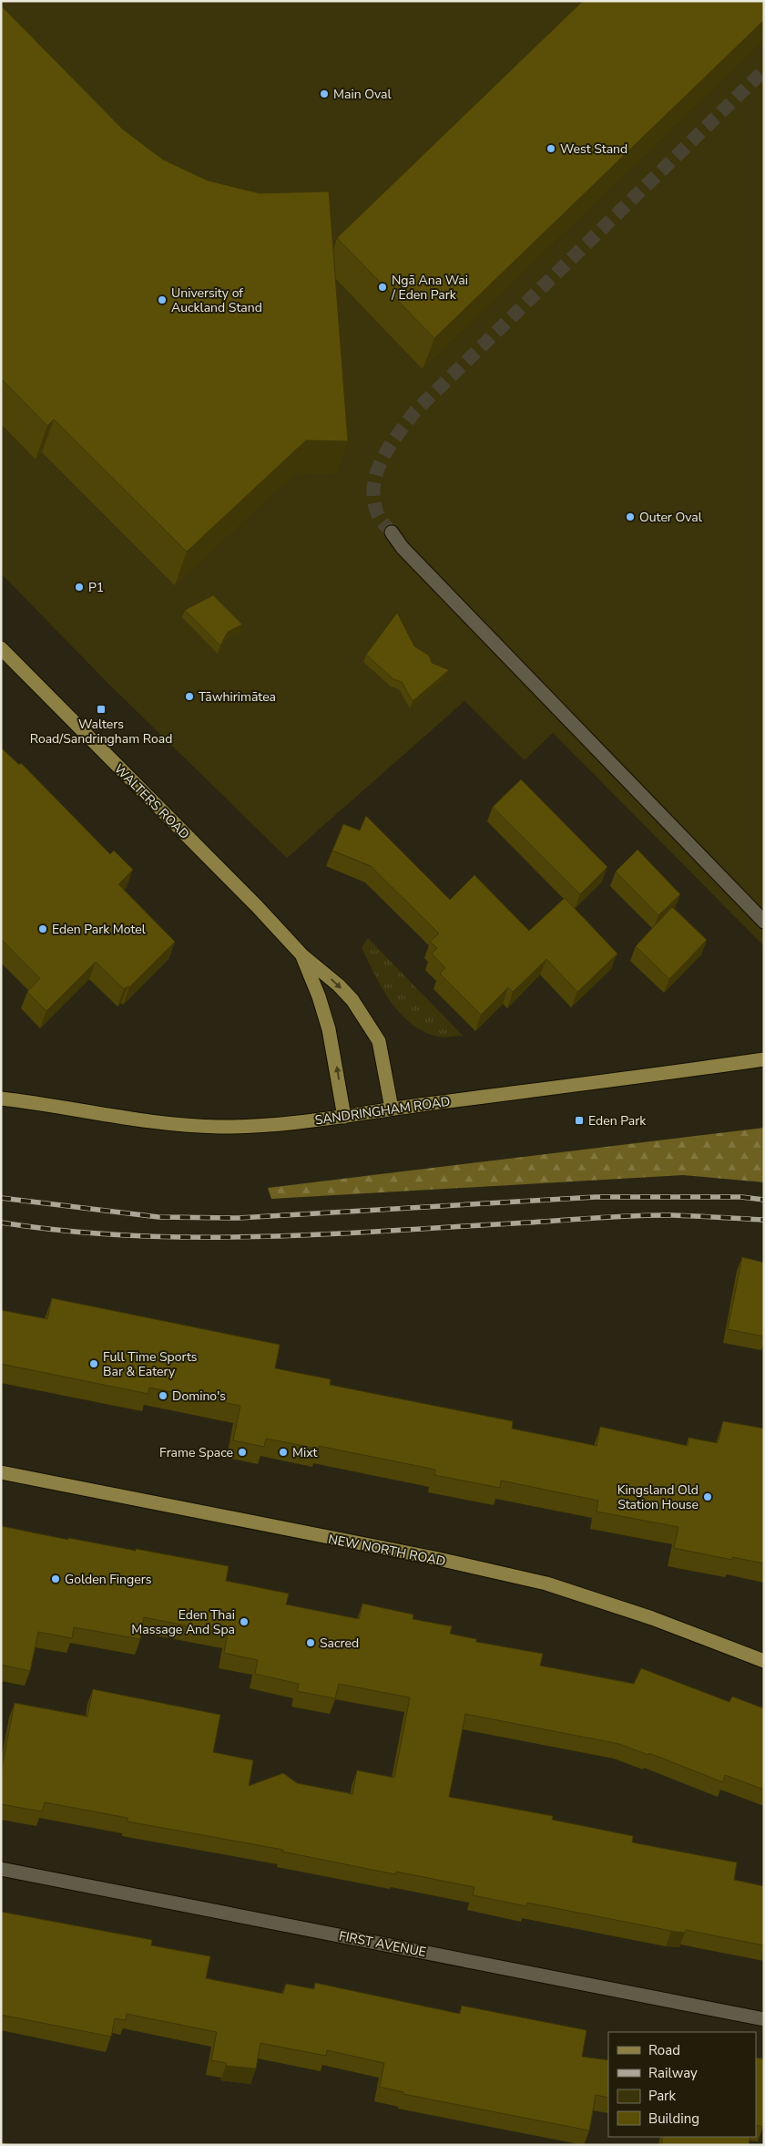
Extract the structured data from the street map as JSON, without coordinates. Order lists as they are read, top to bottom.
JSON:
{
  "streets": {
    "main road": ["WALTERS ROAD", "SANDRINGHAM ROAD", "NEW NORTH ROAD"],
    "street": ["FIRST AVENUE"]
  },
  "crossings": [
    ["WALTERS ROAD", "SANDRINGHAM ROAD"]
  ],
  "places": {
    "other": [
      "Main Oval",
      "West Stand",
      "Ngā Ana Wai / Eden Park",
      "University of Auckland Stand",
      "Outer Oval",
      "P1",
      "Tāwhirimātea",
      "Eden Park Motel",
      "Full Time Sports Bar & Eatery",
      "Domino's",
      "Frame Space",
      "Mixt",
      "Kingsland Old Station House",
      "Golden Fingers",
      "Eden Thai Massage And Spa",
      "Sacred"
    ],
    "transit": ["Walters Road/Sandringham Road", "Eden Park"]
  },
  "legend": [
    "Road",
    "Railway",
    "Park",
    "Building"
  ]
}
